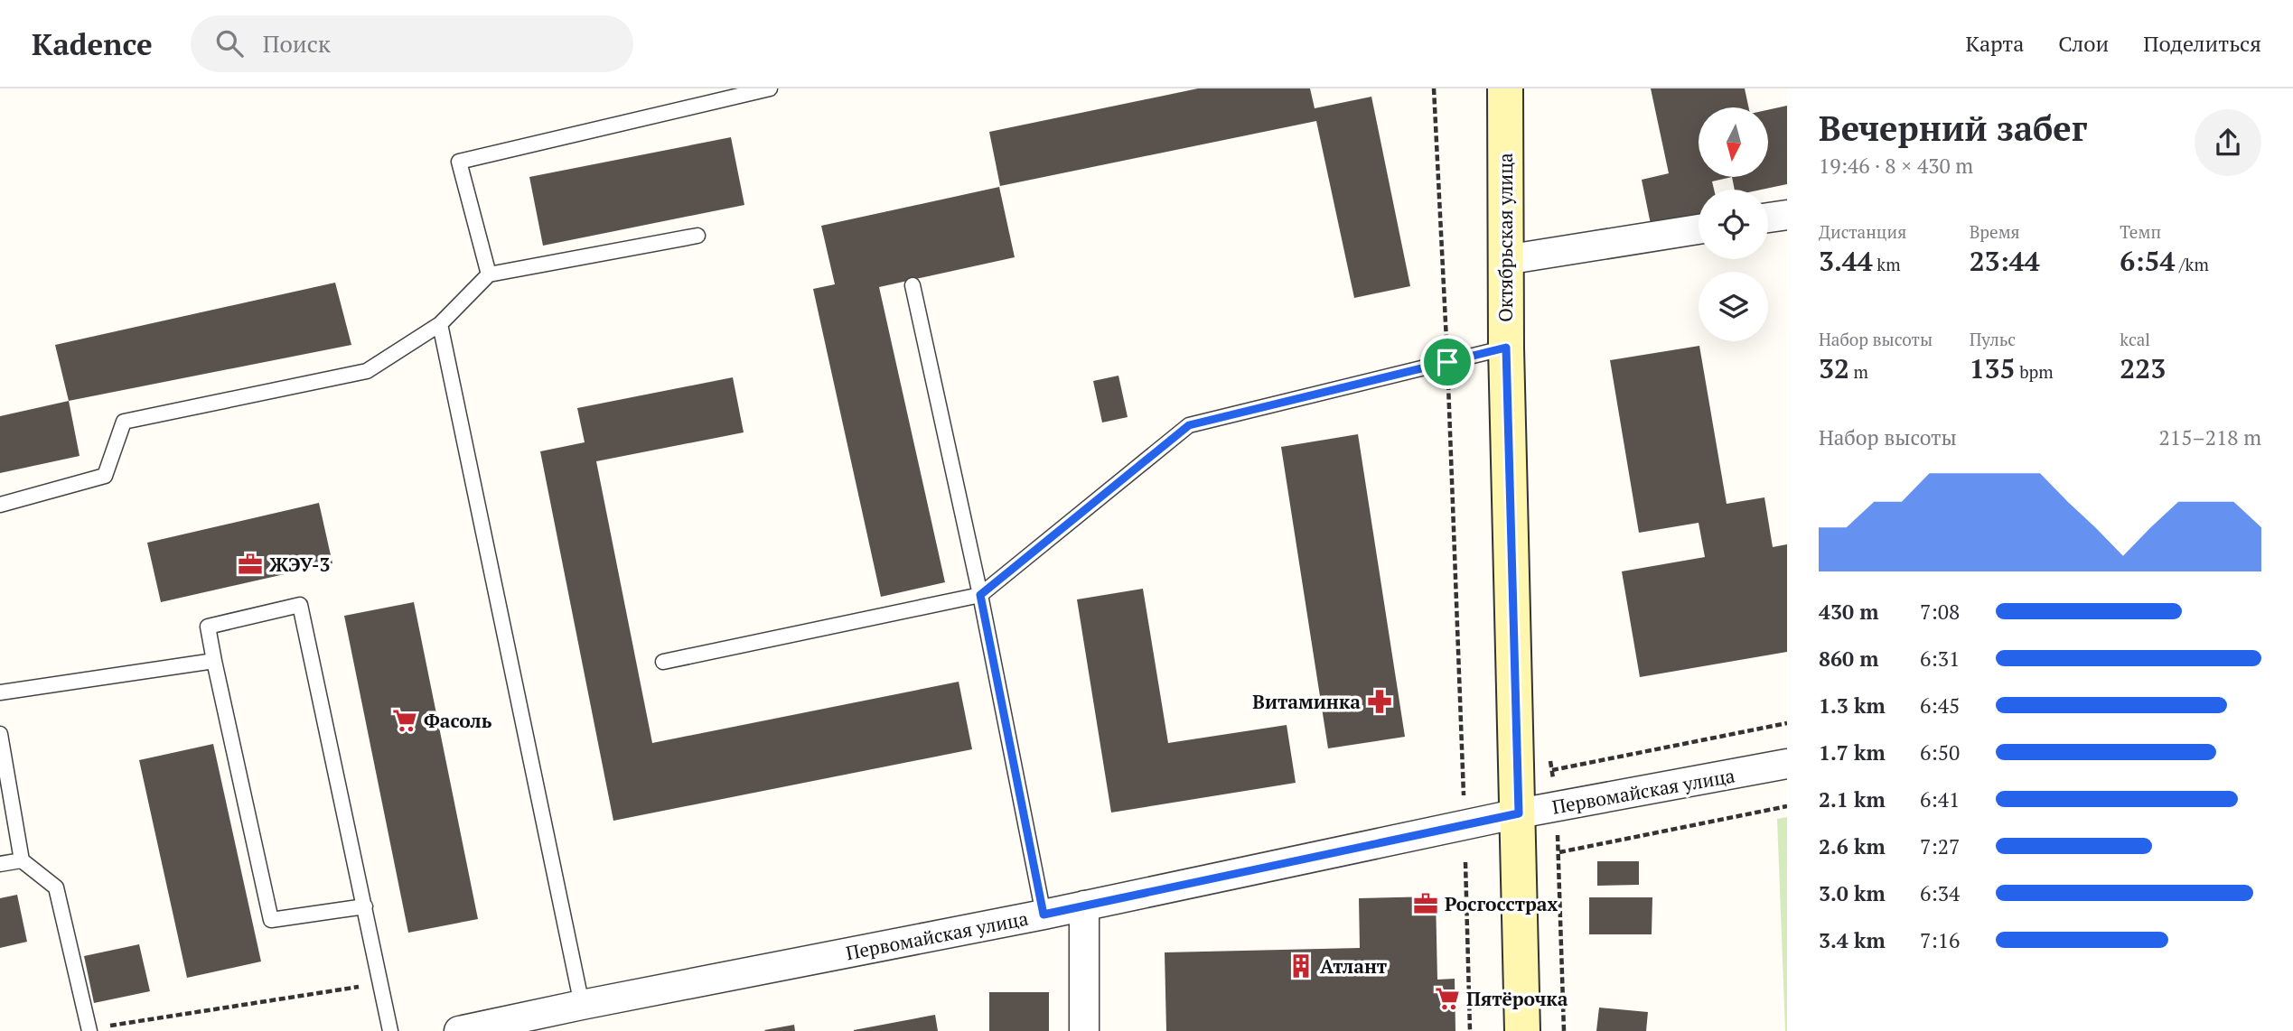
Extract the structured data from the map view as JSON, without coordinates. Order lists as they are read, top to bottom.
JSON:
{
  "streets": {
    "street": ["Октябрьская улица", "Первомайская улица"]
  },
  "crossings": [
    ["Октябрьская улица", "Первомайская улица"]
  ],
  "places": {
    "office": ["ЖЭУ-3", "Росгосстрах"],
    "pharmacy": ["Витаминка"],
    "supermarket": ["Фасоль", "Пятёрочка"],
    "building": ["Атлант"]
  },
  "north": "bottom",
  "page": {
    "header": "Kadence",
    "search": "Поиск",
    "nav": ["Карта", "Слои", "Поделиться"],
    "heading": ["Вечерний забег", "19:46 · 8 × 430 m"],
    "stats": [
      ["Дистанция", "3.44 km"],
      ["Время", "23:44"],
      ["Темп", "6:54 /km"],
      ["Набор высоты", "32 m"],
      ["Пульс", "135 bpm"],
      ["kcal", "223"]
    ],
    "chart": ["Набор высоты", "215–218 m"],
    "list": [
      {
        "name": "430 m",
        "note": "7:08"
      },
      {
        "name": "860 m",
        "note": "6:31"
      },
      {
        "name": "1.3 km",
        "note": "6:45"
      },
      {
        "name": "1.7 km",
        "note": "6:50"
      },
      {
        "name": "2.1 km",
        "note": "6:41"
      },
      {
        "name": "2.6 km",
        "note": "7:27"
      },
      {
        "name": "3.0 km",
        "note": "6:34"
      },
      {
        "name": "3.4 km",
        "note": "7:16"
      }
    ]
  }
}
